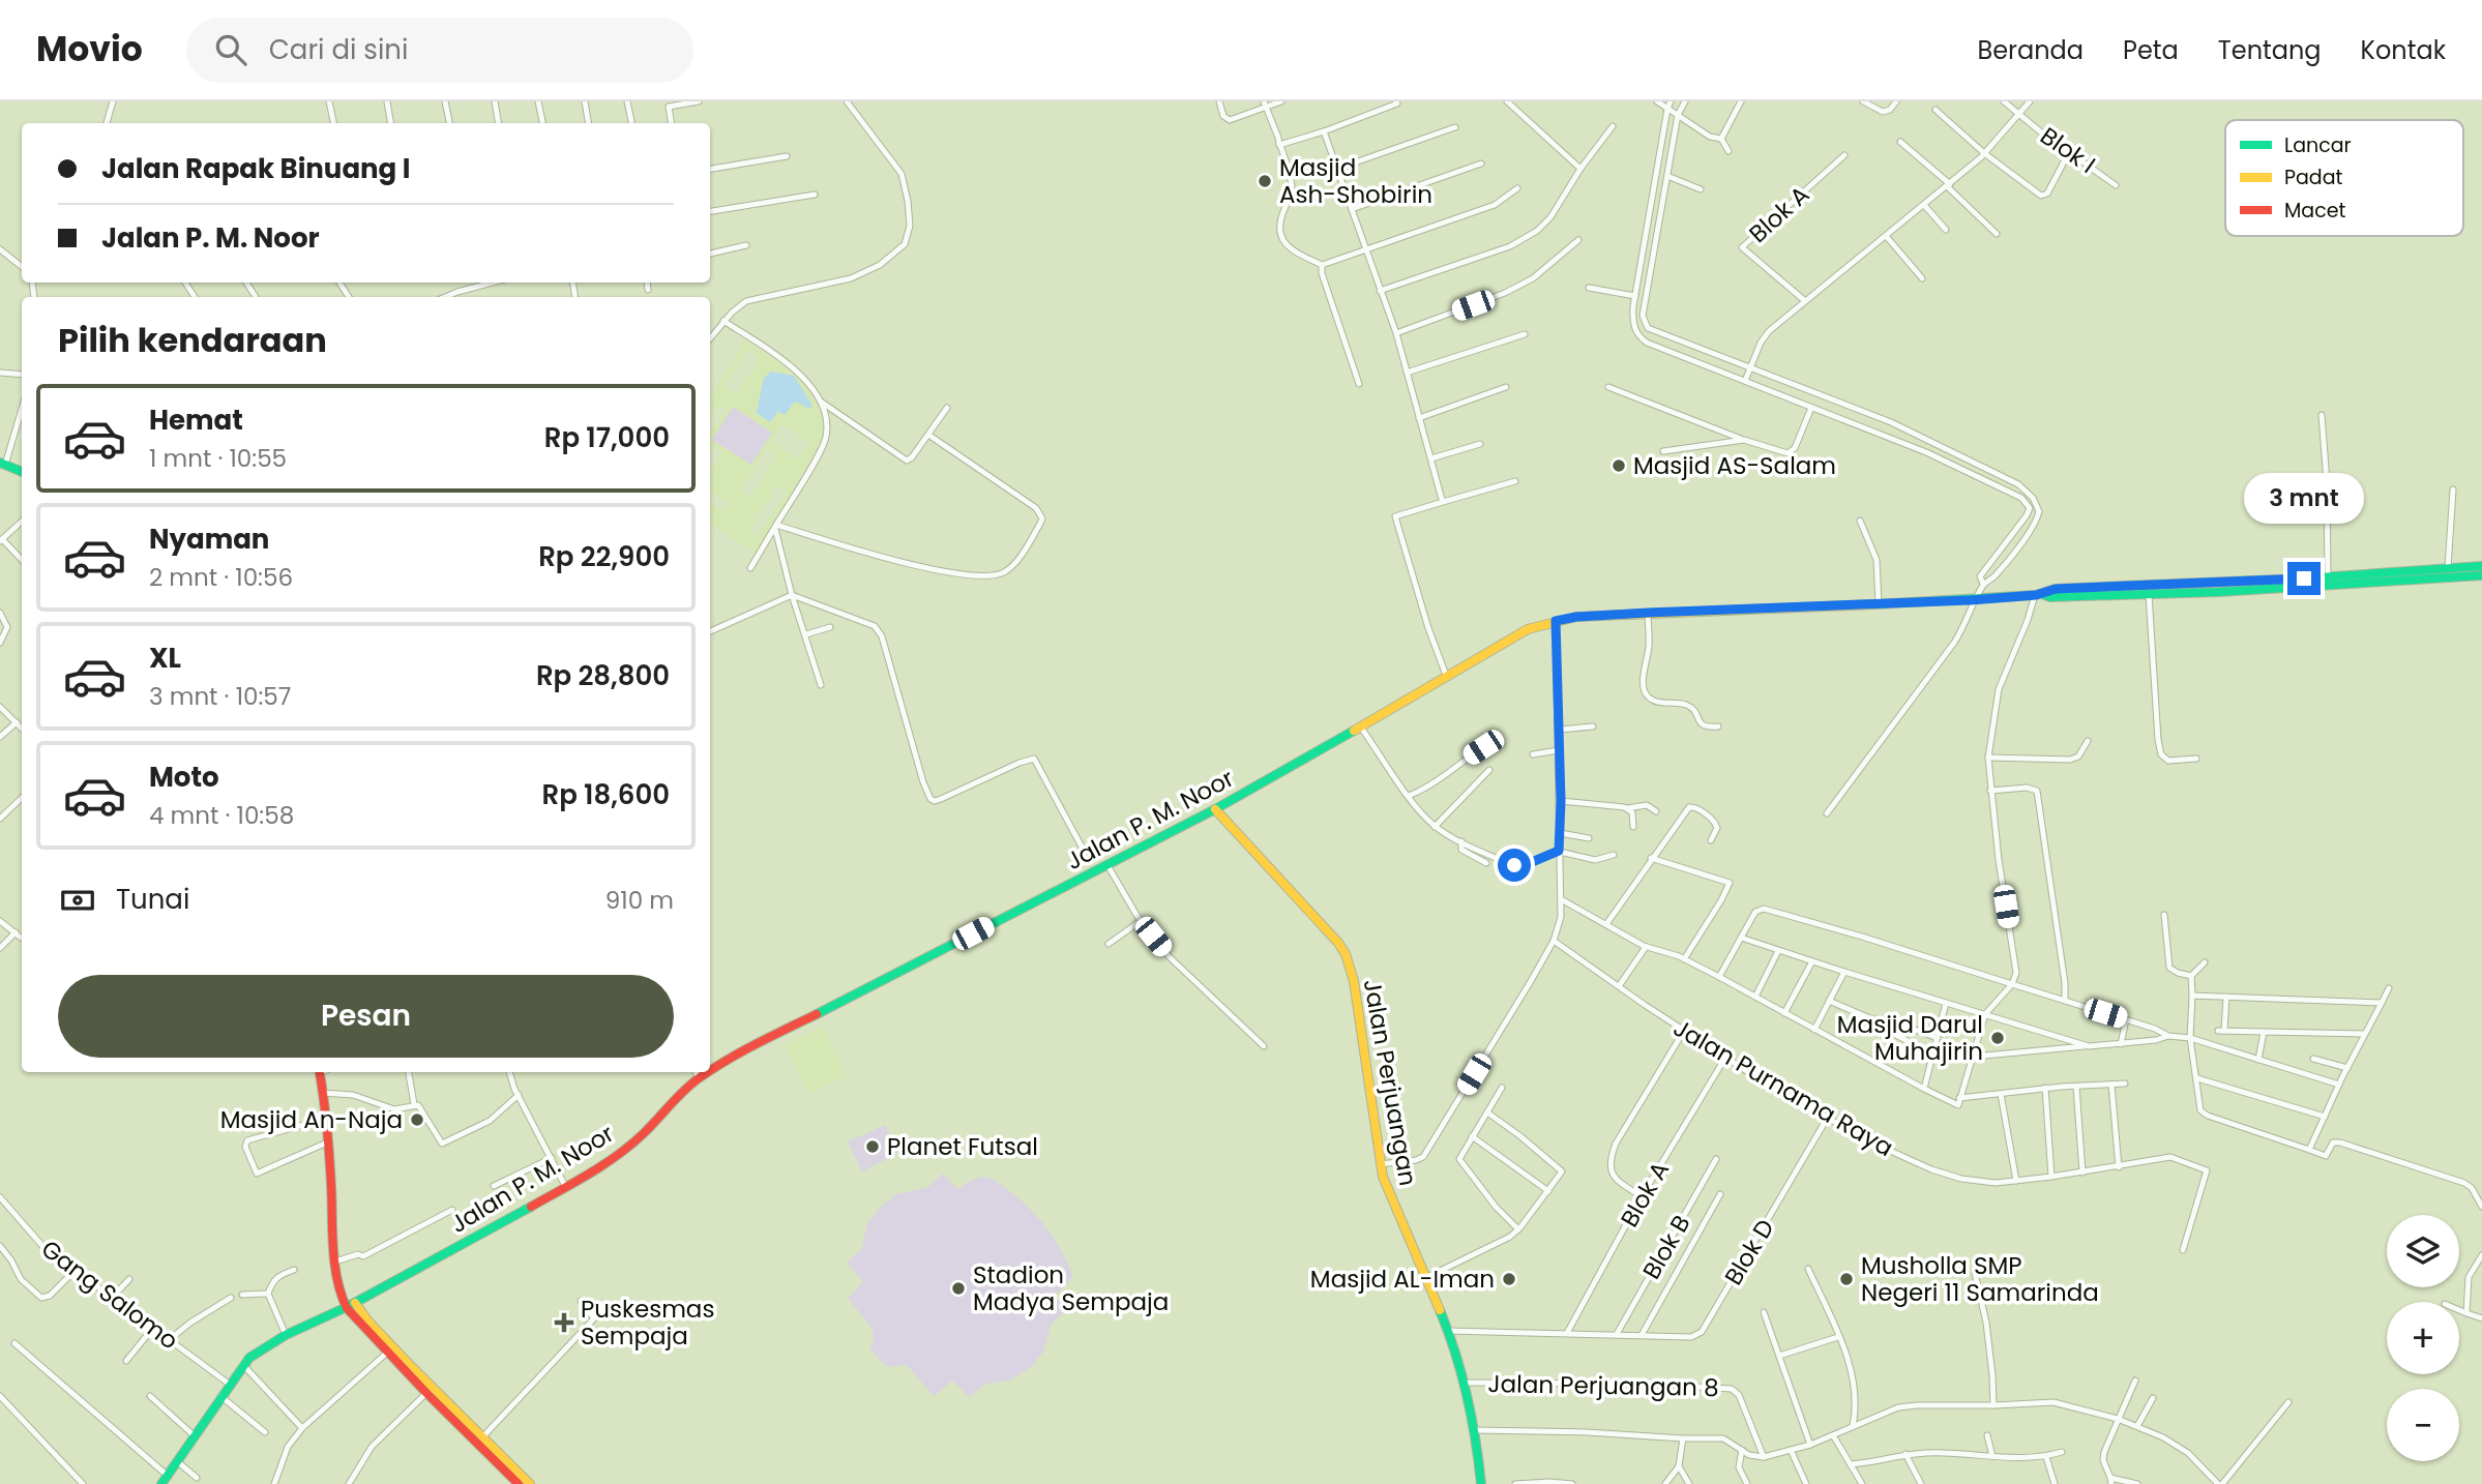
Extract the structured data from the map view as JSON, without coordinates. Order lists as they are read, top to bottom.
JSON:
{
  "streets": {
    "main road": ["Jalan P. M. Noor", "Jalan Perjuangan"],
    "street": [
      "Blok I",
      "Blok A",
      "Jalan Purnama Raya",
      "Blok B",
      "Blok D",
      "Gang Salomo",
      "Jalan Perjuangan 8"
    ]
  },
  "crossings": [
    ["Blok A", "Jalan Purnama Raya"],
    ["Jalan P. M. Noor", "Jalan Perjuangan"],
    ["Jalan P. M. Noor", "Gang Salomo"],
    ["Jalan Perjuangan", "Jalan Perjuangan 8"],
    ["Jalan Purnama Raya", "Blok D"]
  ],
  "places": {
    "other": [
      "Masjid Ash-Shobirin",
      "Masjid AS-Salam",
      "Masjid Darul Muhajirin",
      "Masjid An-Naja",
      "Planet Futsal",
      "Masjid AL-Iman",
      "Musholla SMP Negeri 11 Samarinda",
      "Stadion Madya Sempaja"
    ],
    "health": ["Puskesmas Sempaja"]
  },
  "legend": ["Lancar", "Padat", "Macet"],
  "page": {
    "header": "Movio",
    "search": "Cari di sini",
    "nav": [
      "Beranda",
      "Peta",
      "Tentang",
      "Kontak"
    ],
    "banner": ["Jalan Rapak Binuang I", "Jalan P. M. Noor"],
    "heading": "Pilih kendaraan",
    "list": [
      {
        "name": "Hemat",
        "note": "1 mnt · 10:55",
        "value": "Rp 17,000"
      },
      {
        "name": "Nyaman",
        "note": "2 mnt · 10:56",
        "value": "Rp 22,900"
      },
      {
        "name": "XL",
        "note": "3 mnt · 10:57",
        "value": "Rp 28,800"
      },
      {
        "name": "Moto",
        "note": "4 mnt · 10:58",
        "value": "Rp 18,600"
      }
    ],
    "bubble": "3 mnt",
    "pay": ["Tunai", "910 m"],
    "buttons": "Pesan",
    "map_buttons": ["+", "−"]
  }
}
